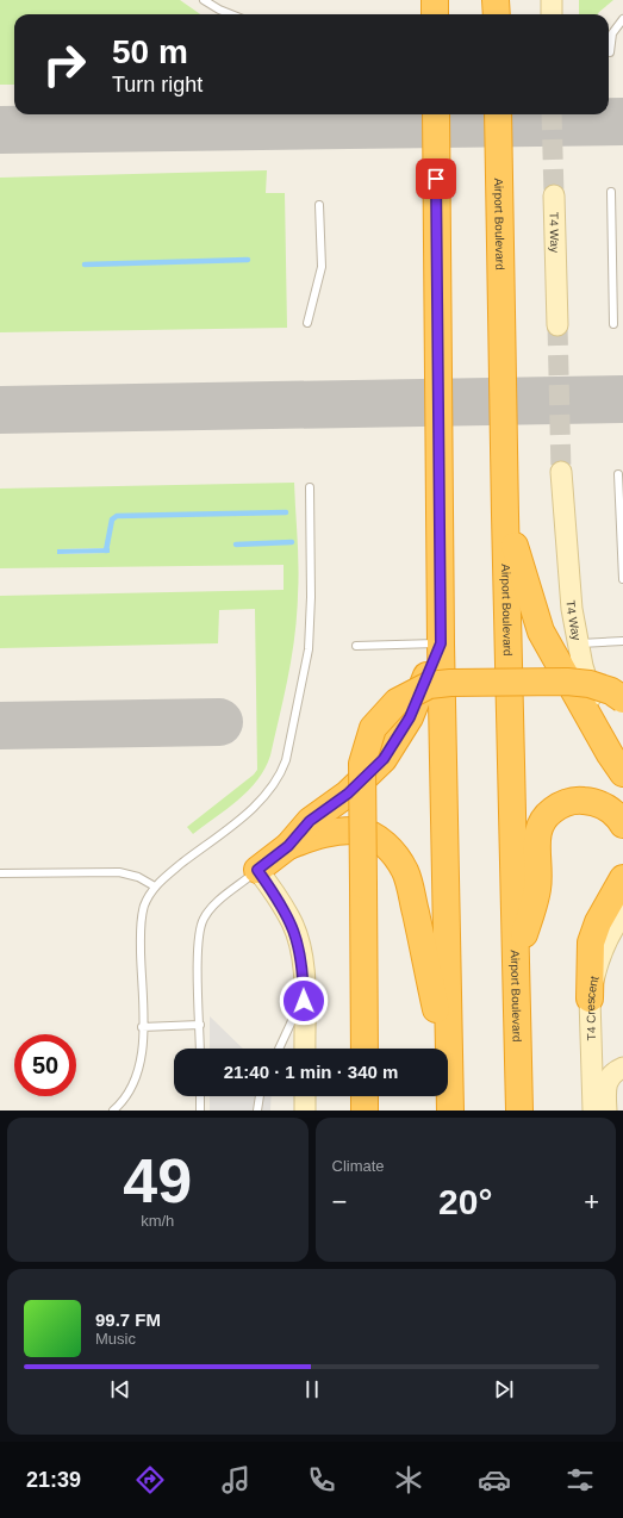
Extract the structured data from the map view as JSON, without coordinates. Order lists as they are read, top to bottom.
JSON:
{
  "streets": {
    "highway": ["Airport Boulevard"],
    "main road": ["T4 Way", "T4 Crescent"]
  },
  "page": {
    "turn": ["50 m", "Turn right"],
    "limit": "50",
    "trip": "21:40 · 1 min · 340 m",
    "tile": [
      ["49", "km/h"],
      "Climate"
    ],
    "heat": ["−", "20°", "+"],
    "song": ["99.7 FM", "Music"],
    "tabs": "21:39"
  }
}
